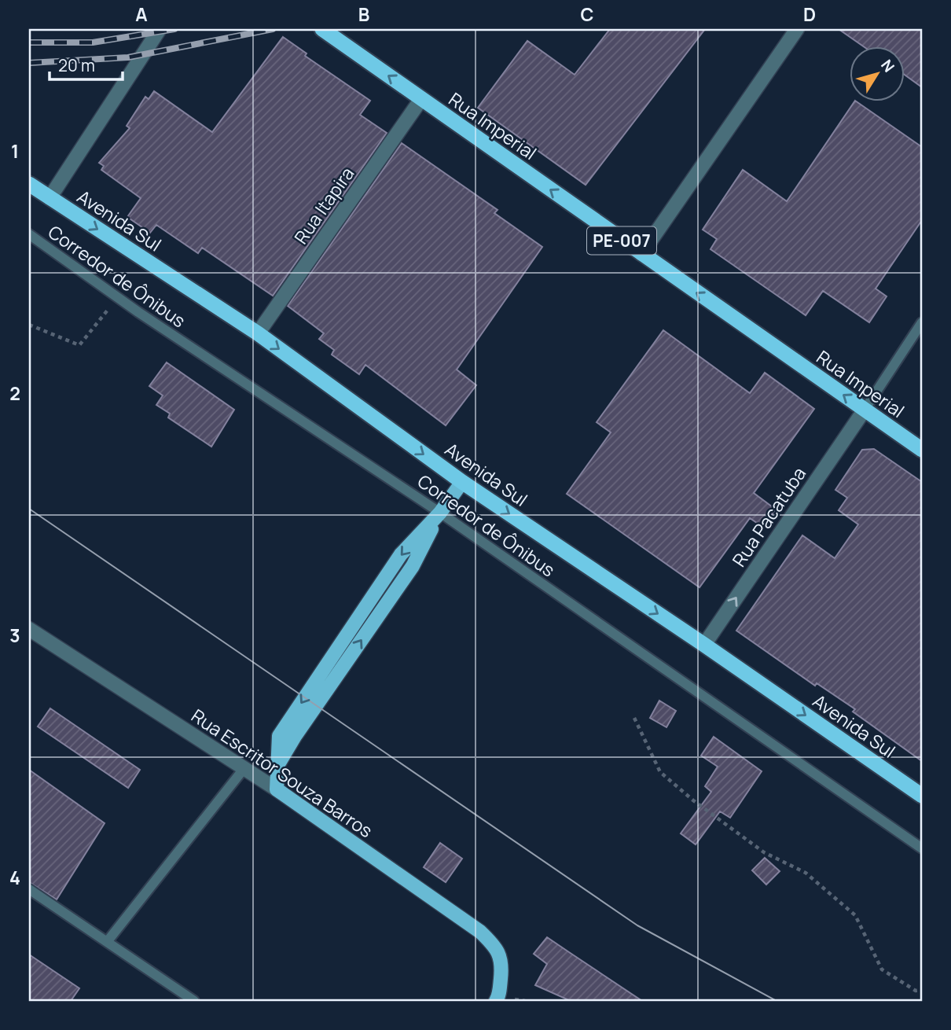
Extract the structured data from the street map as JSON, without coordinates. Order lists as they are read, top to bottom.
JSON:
{
  "streets": {
    "highway": ["Rua Imperial", "Avenida Sul", "PE-007"],
    "main road": ["Rua Escritor Souza Barros"],
    "street": ["Rua Itapira", "Rua Pacatuba"],
    "lane": ["Corredor de Ônibus"]
  },
  "crossings": [
    ["Rua Imperial", "Rua Itapira"],
    ["Rua Imperial", "Rua Pacatuba"],
    ["Rua Itapira", "Avenida Sul"],
    ["Avenida Sul", "Rua Pacatuba"]
  ],
  "one_way": ["Rua Imperial", "Avenida Sul", "Rua Pacatuba"],
  "scale_bar": "20 m",
  "north": "top right",
  "grid": {
    "columns": [
      "A",
      "B",
      "C",
      "D"
    ],
    "rows": [
      "1",
      "2",
      "3",
      "4"
    ]
  }
}
